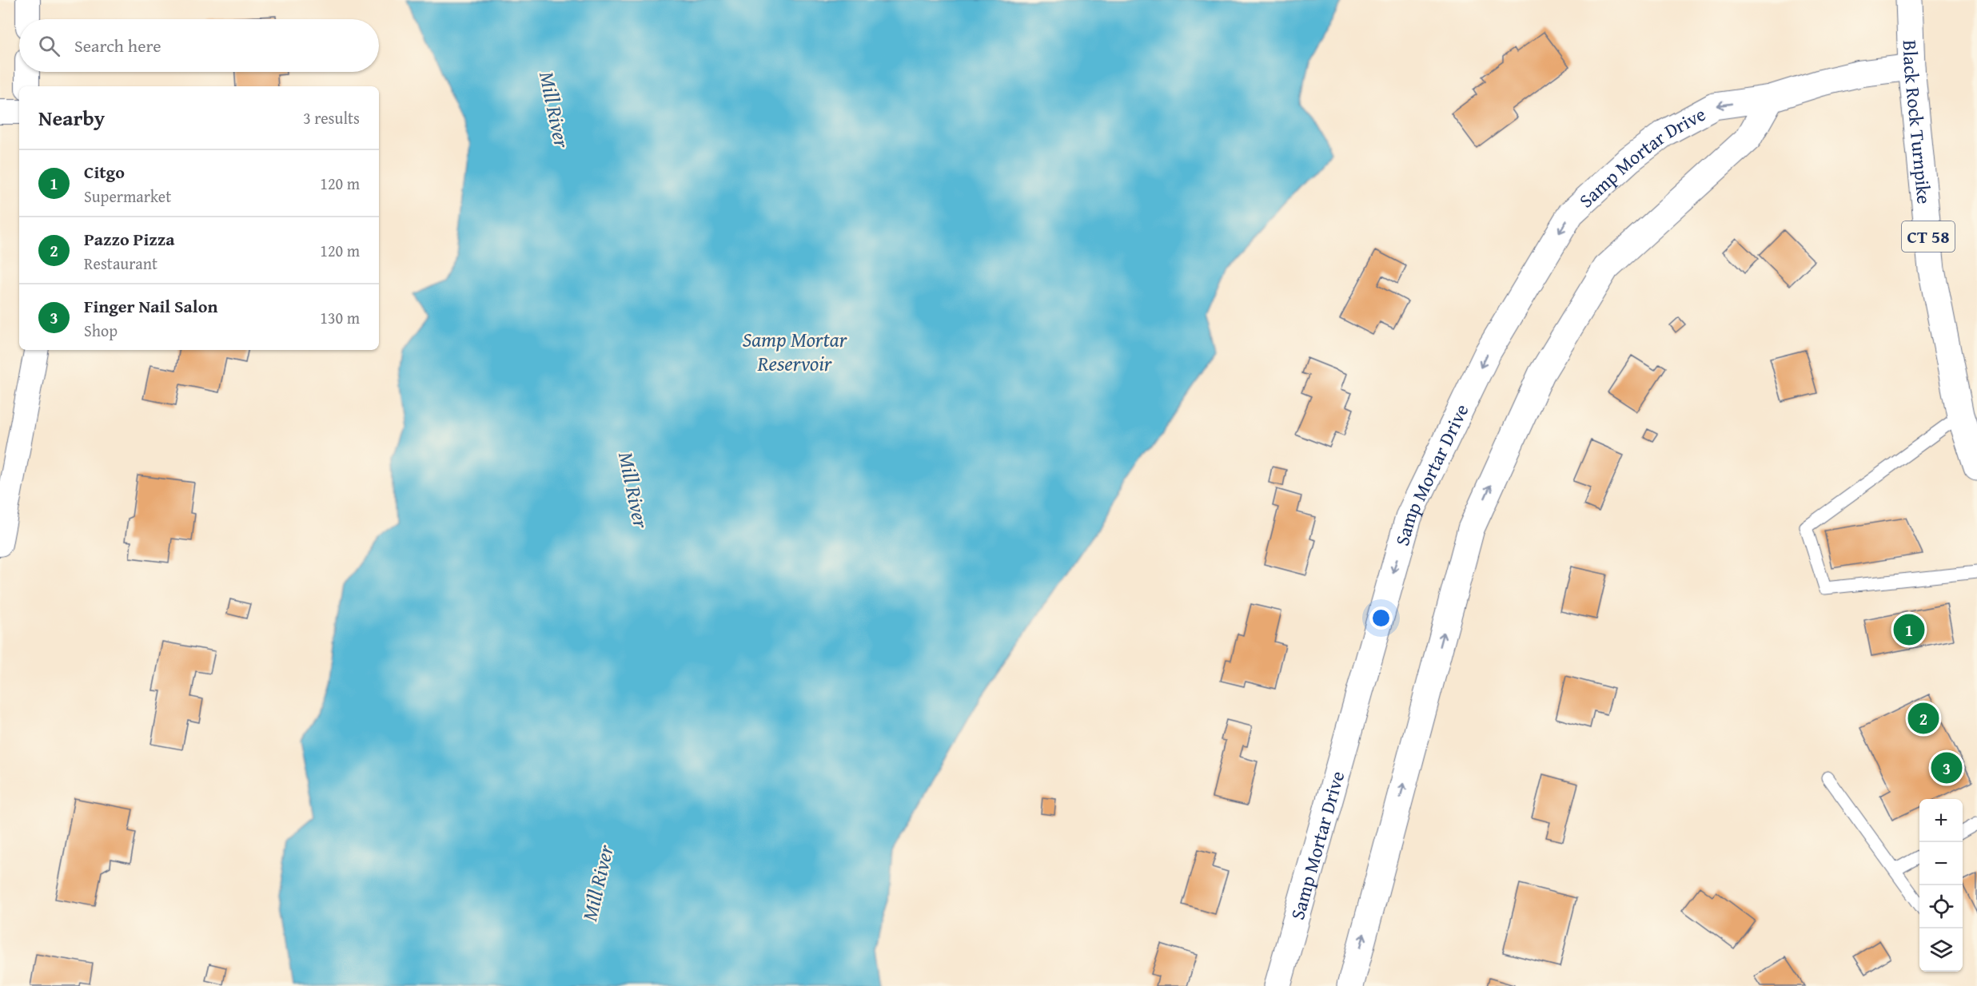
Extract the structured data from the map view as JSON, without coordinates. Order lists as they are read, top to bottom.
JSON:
{
  "streets": {
    "main road": ["Black Rock Turnpike", "Samp Mortar Drive", "CT 58"]
  },
  "crossings": [
    ["Black Rock Turnpike", "Samp Mortar Drive"]
  ],
  "water": ["Mill River", "Samp Mortar Reservoir"],
  "page": {
    "search": "Search here",
    "heading": ["Nearby", "3 results"],
    "list": [
      {
        "mark": "1",
        "name": "Citgo",
        "note": "Supermarket",
        "value": "120 m"
      },
      {
        "mark": "2",
        "name": "Pazzo Pizza",
        "note": "Restaurant",
        "value": "120 m"
      },
      {
        "mark": "3",
        "name": "Finger Nail Salon",
        "note": "Shop",
        "value": "130 m"
      }
    ],
    "pins": ["1", "2", "3"],
    "map_buttons": ["+", "−"]
  }
}
